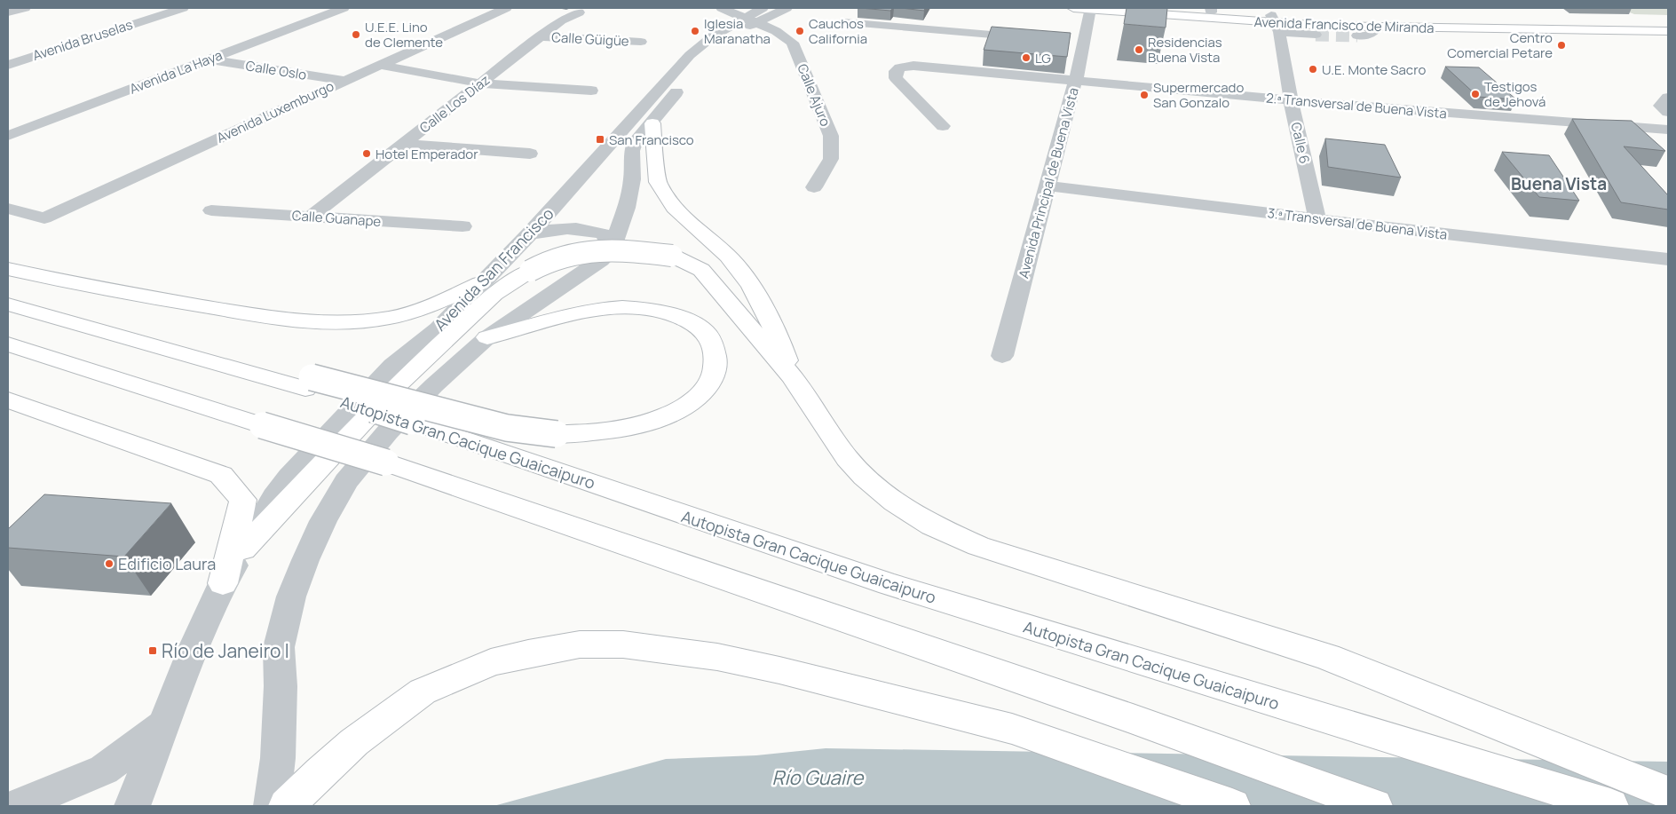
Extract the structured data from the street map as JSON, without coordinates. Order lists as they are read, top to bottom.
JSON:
{
  "streets": {
    "main road": ["Avenida Francisco de Miranda", "Autopista Gran Cacique Guaicaipuro"],
    "street": [
      "Calle Güigüe",
      "Avenida Bruselas",
      "Calle Oslo",
      "Avenida La Haya",
      "Calle Ajuro",
      "Calle Los Díaz",
      "2.ª Transversal de Buena Vista",
      "Avenida Luxemburgo",
      "Calle 6",
      "Avenida Principal de Buena Vista",
      "Calle Guanape",
      "3.ª Transversal de Buena Vista",
      "Avenida San Francisco"
    ]
  },
  "crossings": [
    ["Avenida Francisco de Miranda", "Calle 6"],
    ["Avenida Francisco de Miranda", "Avenida Principal de Buena Vista"],
    ["Calle Güigüe", "Calle Los Díaz"],
    ["Calle Oslo", "Avenida La Haya"],
    ["Calle Oslo", "Avenida Luxemburgo"],
    ["Calle Ajuro", "Avenida San Francisco"],
    ["Calle Los Díaz", "Calle Guanape"],
    ["2.ª Transversal de Buena Vista", "Calle 6"],
    ["2.ª Transversal de Buena Vista", "Avenida Principal de Buena Vista"],
    ["Calle 6", "3.ª Transversal de Buena Vista"],
    ["Avenida Principal de Buena Vista", "3.ª Transversal de Buena Vista"]
  ],
  "districts": ["Buena Vista"],
  "water": ["Río Guaire"],
  "places": {
    "other": [
      "Iglesia Maranatha",
      "Cauchos California",
      "U.E.E. Lino de Clemente",
      "Centro Comercial Petare",
      "Residencias Buena Vista",
      "LG",
      "U.E. Monte Sacro",
      "Testigos de Jehová",
      "Supermercado San Gonzalo",
      "Hotel Emperador",
      "Edificio Laura"
    ],
    "transit": ["San Francisco", "Río de Janeiro I"]
  }
}
